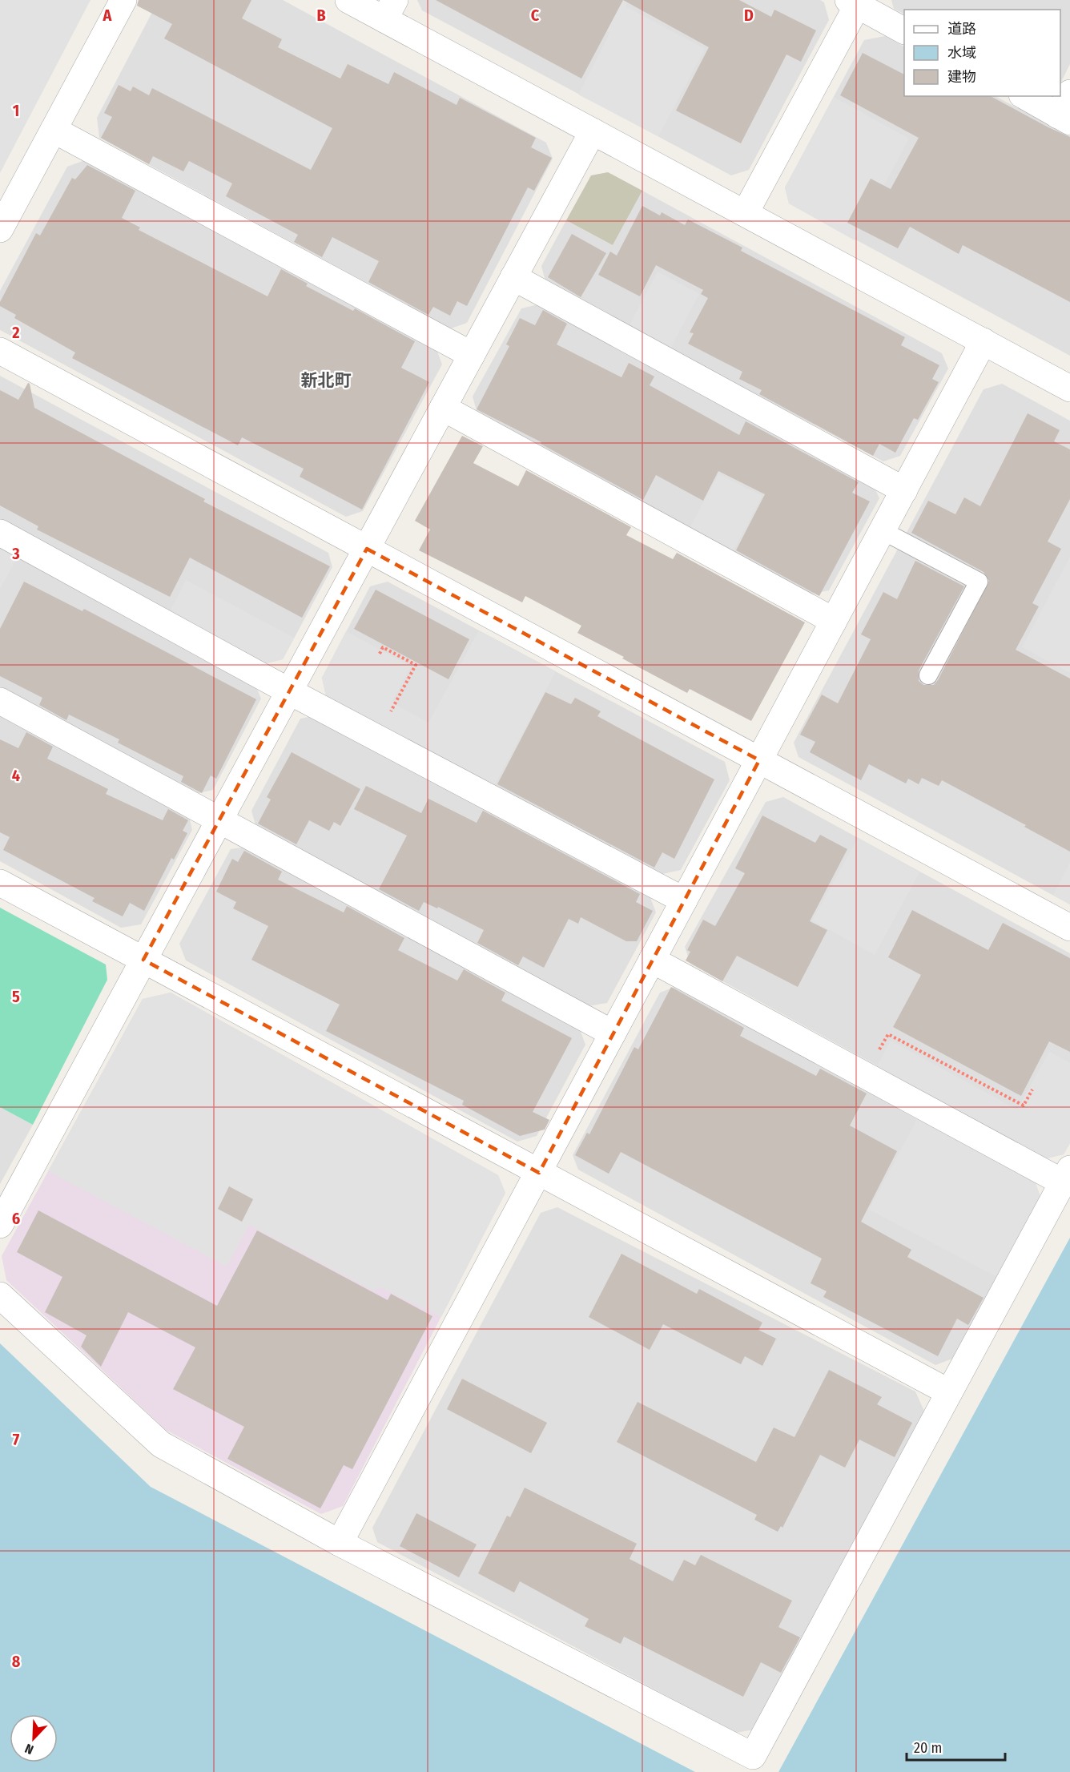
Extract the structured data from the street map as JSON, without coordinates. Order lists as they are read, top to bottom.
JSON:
{
  "districts": ["新北町"],
  "legend": ["道路", "水域", "建物"],
  "scale_bar": "20 m",
  "north": "bottom left",
  "grid": {
    "columns": [
      "A",
      "B",
      "C",
      "D"
    ],
    "rows": [
      "1",
      "2",
      "3",
      "4",
      "5",
      "6",
      "7",
      "8"
    ]
  }
}
